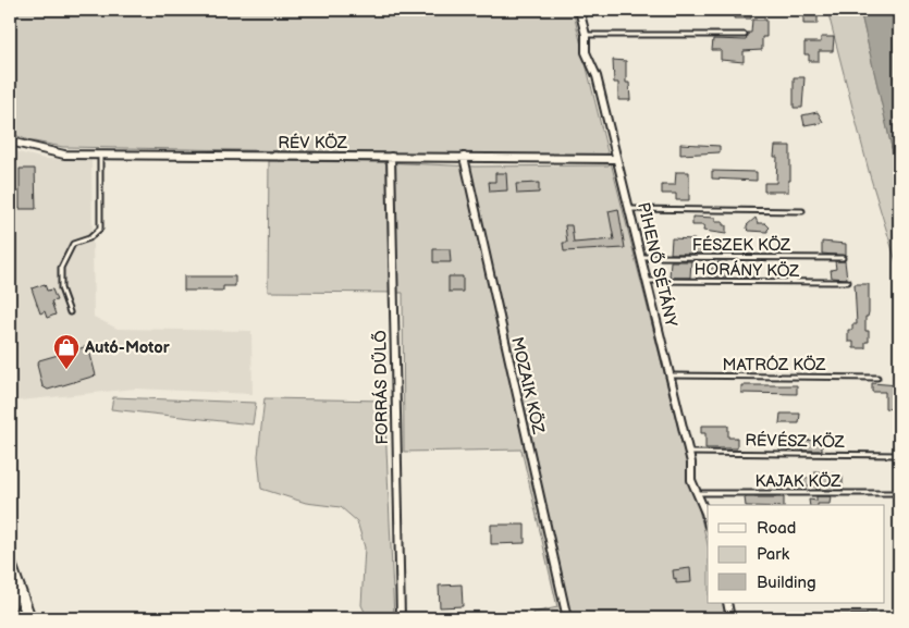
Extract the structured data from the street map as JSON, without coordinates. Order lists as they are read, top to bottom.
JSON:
{
  "streets": {
    "street": [
      "RÉV KÖZ",
      "PIHENŐ SÉTÁNY",
      "MOZAIK KÖZ",
      "FORRÁS DŰLŐ"
    ],
    "lane": [
      "FÉSZEK KÖZ",
      "HORÁNY KÖZ",
      "MATRÓZ KÖZ",
      "RÉVÉSZ KÖZ",
      "KAJAK KÖZ"
    ]
  },
  "crossings": [
    ["RÉV KÖZ", "PIHENŐ SÉTÁNY"],
    ["RÉV KÖZ", "MOZAIK KÖZ"],
    ["RÉV KÖZ", "FORRÁS DŰLŐ"],
    ["FÉSZEK KÖZ", "PIHENŐ SÉTÁNY"],
    ["PIHENŐ SÉTÁNY", "HORÁNY KÖZ"],
    ["PIHENŐ SÉTÁNY", "MATRÓZ KÖZ"],
    ["PIHENŐ SÉTÁNY", "RÉVÉSZ KÖZ"],
    ["PIHENŐ SÉTÁNY", "KAJAK KÖZ"]
  ],
  "places": {
    "shop": ["Autó-Motor"]
  },
  "legend": ["Road", "Park", "Building"]
}
